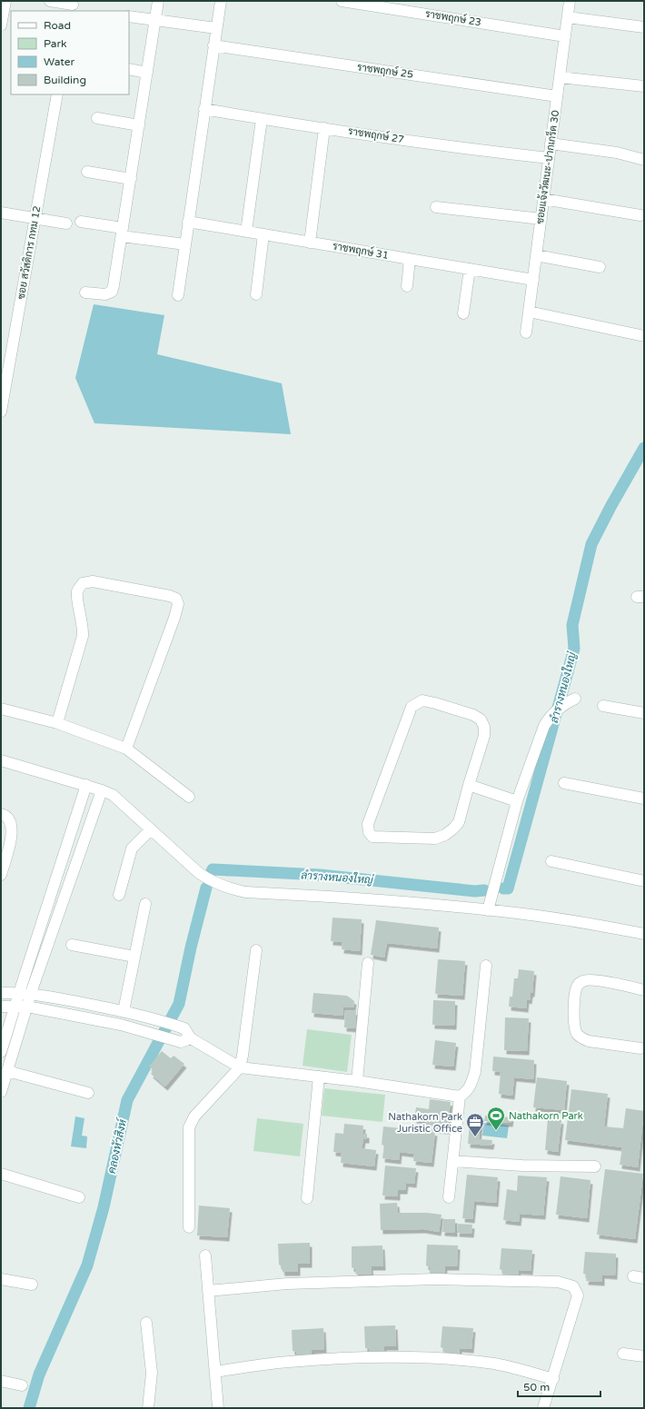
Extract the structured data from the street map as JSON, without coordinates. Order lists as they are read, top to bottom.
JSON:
{
  "streets": {
    "street": [
      "ราชพฤกษ์ 23",
      "ราชพฤกษ์ 25",
      "ราชพฤกษ์ 27",
      "ซอยแจ้งวัฒนะ-ปากเกร็ด 30",
      "ราชพฤกษ์ 31",
      "ซอย สวัสดิการ กทม 12"
    ]
  },
  "crossings": [
    ["ราชพฤกษ์ 23", "ซอยแจ้งวัฒนะ-ปากเกร็ด 30"],
    ["ราชพฤกษ์ 25", "ซอยแจ้งวัฒนะ-ปากเกร็ด 30"],
    ["ราชพฤกษ์ 27", "ซอยแจ้งวัฒนะ-ปากเกร็ด 30"],
    ["ซอยแจ้งวัฒนะ-ปากเกร็ด 30", "ราชพฤกษ์ 31"]
  ],
  "water": ["ลำรางหนองใหญ่", "คลองหัวสิงห์"],
  "places": {
    "sports": ["Nathakorn Park"],
    "office": ["Nathakorn Park Juristic Office"]
  },
  "legend": [
    "Road",
    "Park",
    "Water",
    "Building"
  ],
  "scale_bar": "50 m"
}
